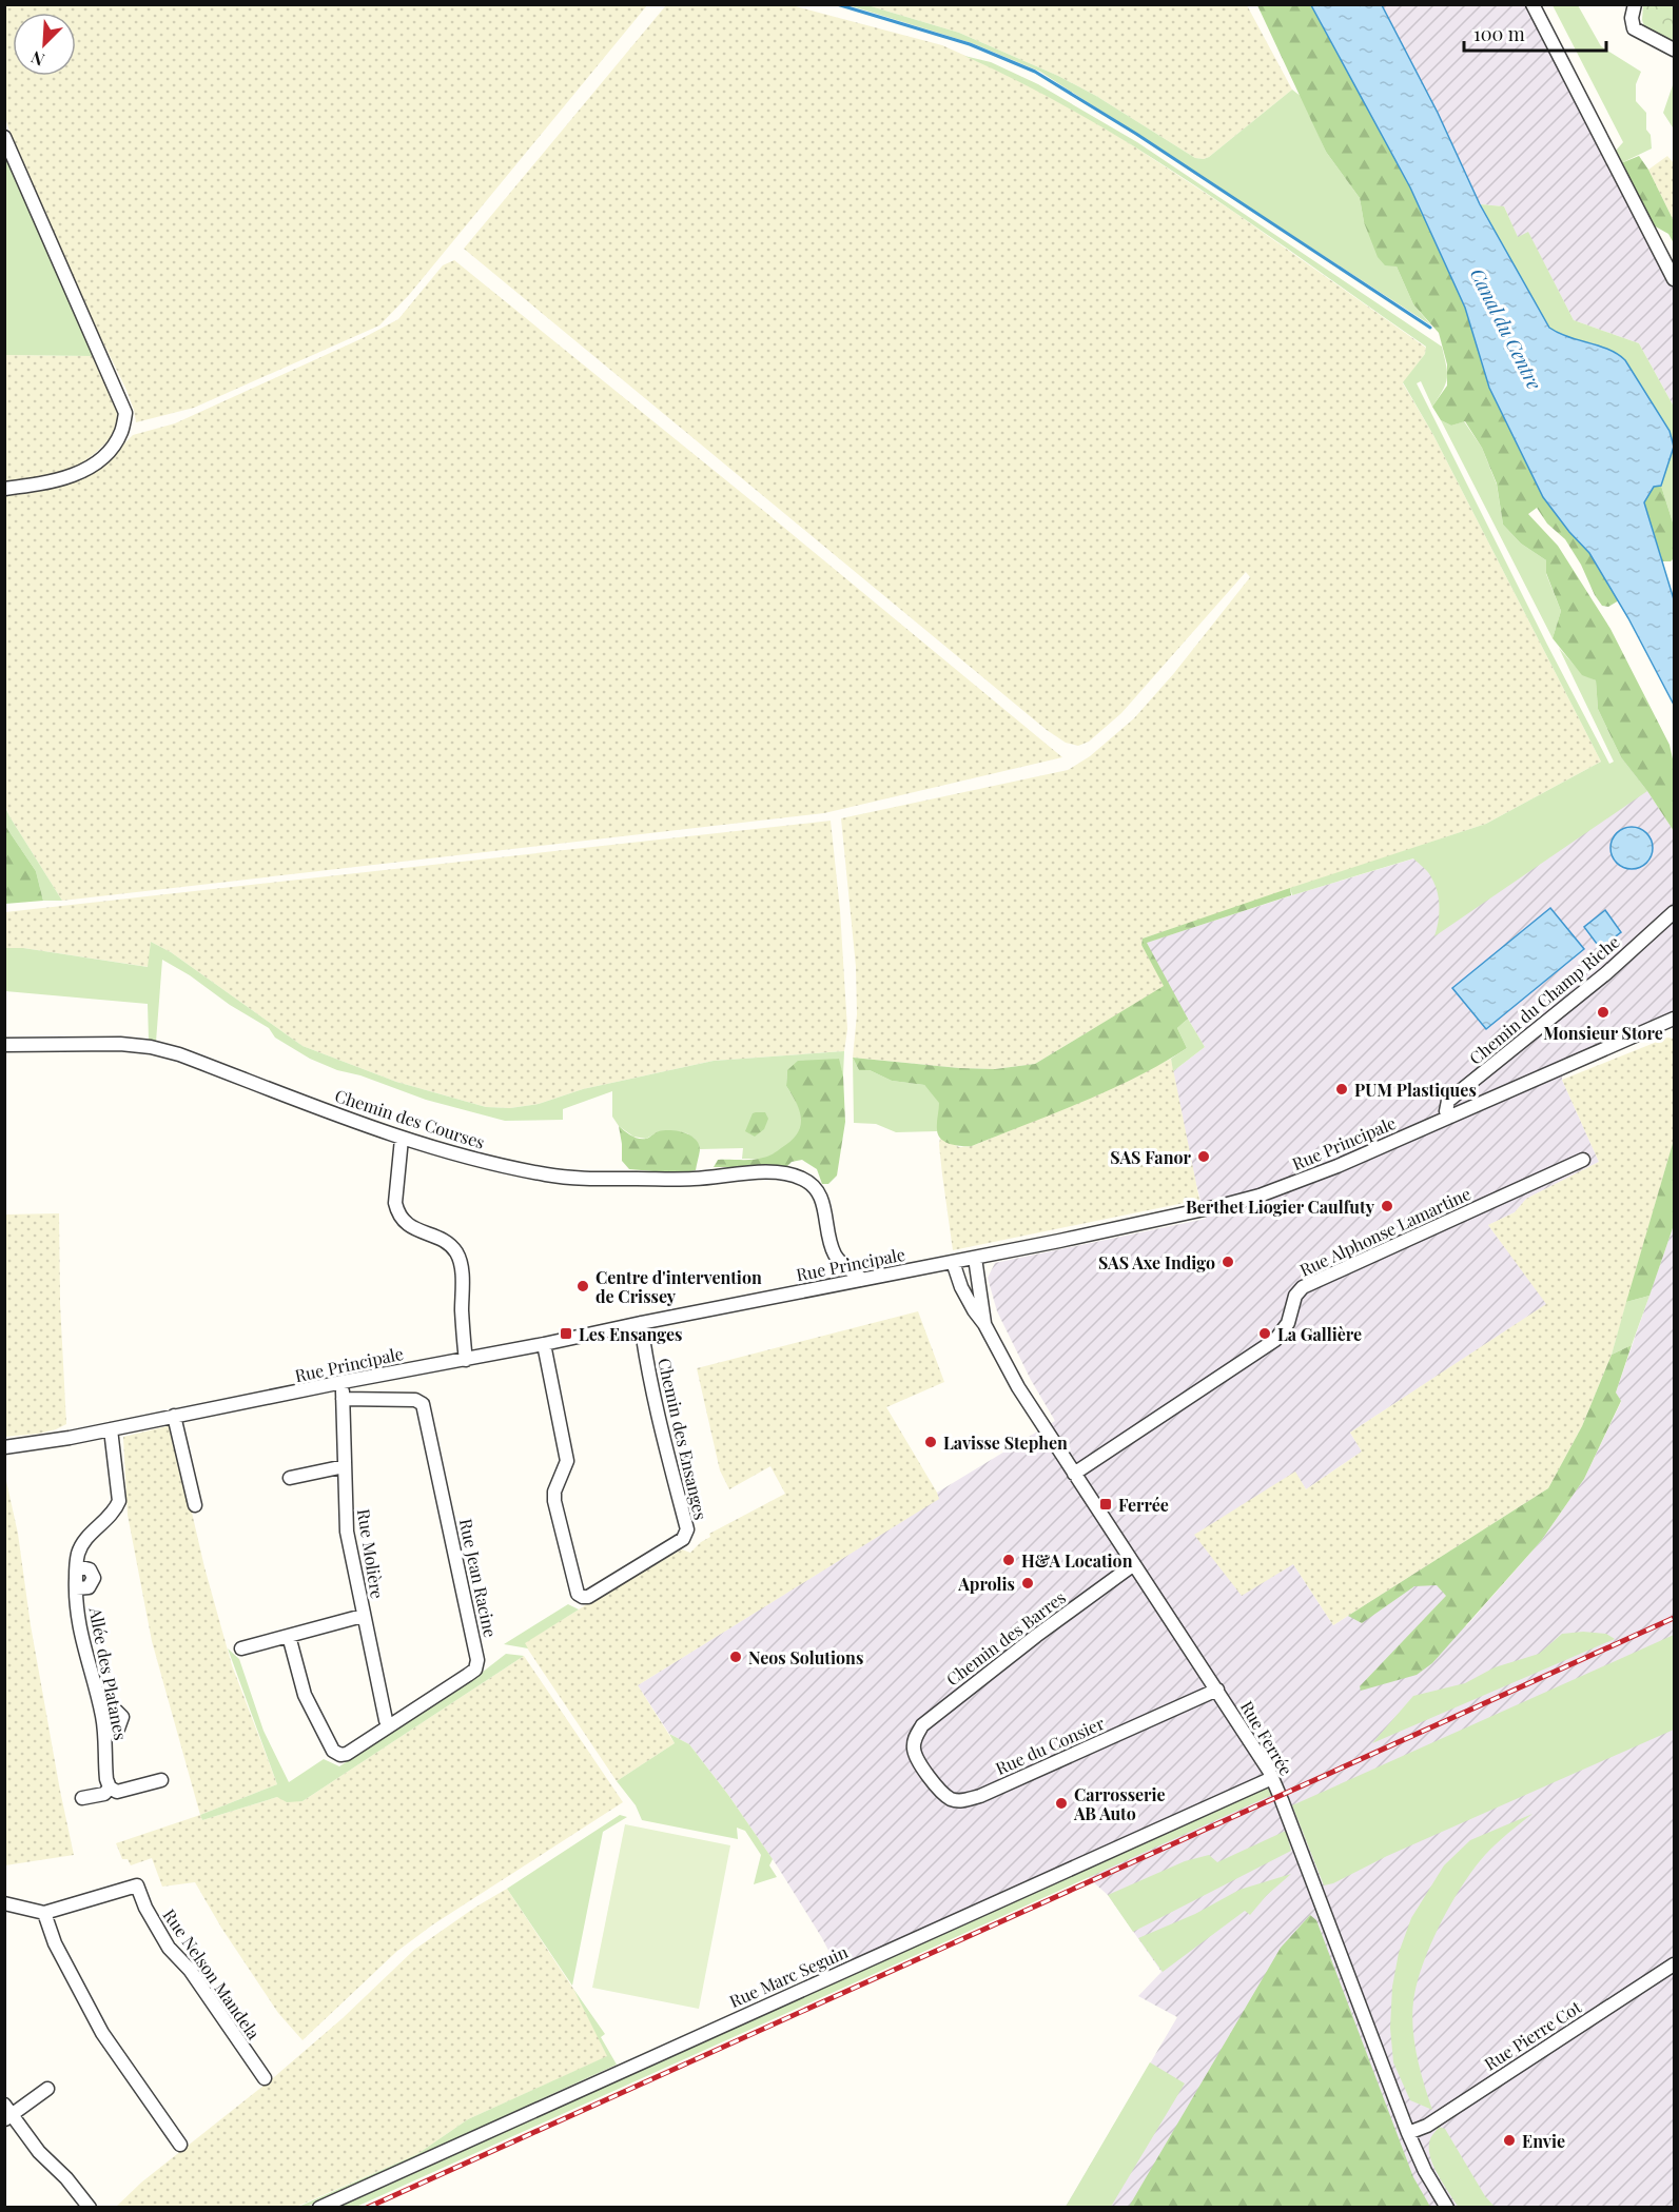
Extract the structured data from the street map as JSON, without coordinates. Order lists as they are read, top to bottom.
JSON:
{
  "streets": {
    "street": [
      "Chemin du Champ Riche",
      "Chemin des Courses",
      "Rue Principale",
      "Rue Alphonse Lamartine",
      "Chemin des Ensanges",
      "Rue Molière",
      "Rue Jean Racine",
      "Chemin des Barres",
      "Allée des Platanes",
      "Rue Ferrée",
      "Rue du Consier",
      "Rue Nelson Mandela",
      "Rue Marc Seguin",
      "Rue Pierre Cot"
    ]
  },
  "crossings": [
    ["Chemin du Champ Riche", "Rue Principale"],
    ["Chemin des Courses", "Rue Principale"],
    ["Rue Principale", "Chemin des Ensanges"],
    ["Rue Principale", "Rue Molière"],
    ["Rue Principale", "Allée des Platanes"],
    ["Rue Principale", "Rue Ferrée"],
    ["Rue Alphonse Lamartine", "Rue Ferrée"],
    ["Rue Molière", "Rue Jean Racine"],
    ["Chemin des Barres", "Rue Ferrée"],
    ["Chemin des Barres", "Rue du Consier"],
    ["Rue Ferrée", "Rue du Consier"],
    ["Rue Ferrée", "Rue Marc Seguin"],
    ["Rue Ferrée", "Rue Pierre Cot"]
  ],
  "water": ["Canal du Centre"],
  "places": {
    "other": [
      "Monsieur Store",
      "PUM Plastiques",
      "SAS Fanor",
      "Berthet Liogier Caulfuty",
      "SAS Axe Indigo",
      "Centre d'intervention de Crissey",
      "La Gallière",
      "Lavisse Stephen",
      "H&A Location",
      "Aprolis",
      "Neos Solutions",
      "Carrosserie AB Auto",
      "Envie"
    ],
    "transit": ["Les Ensanges", "Ferrée"]
  },
  "scale_bar": "100 m",
  "north": "bottom left"
}
